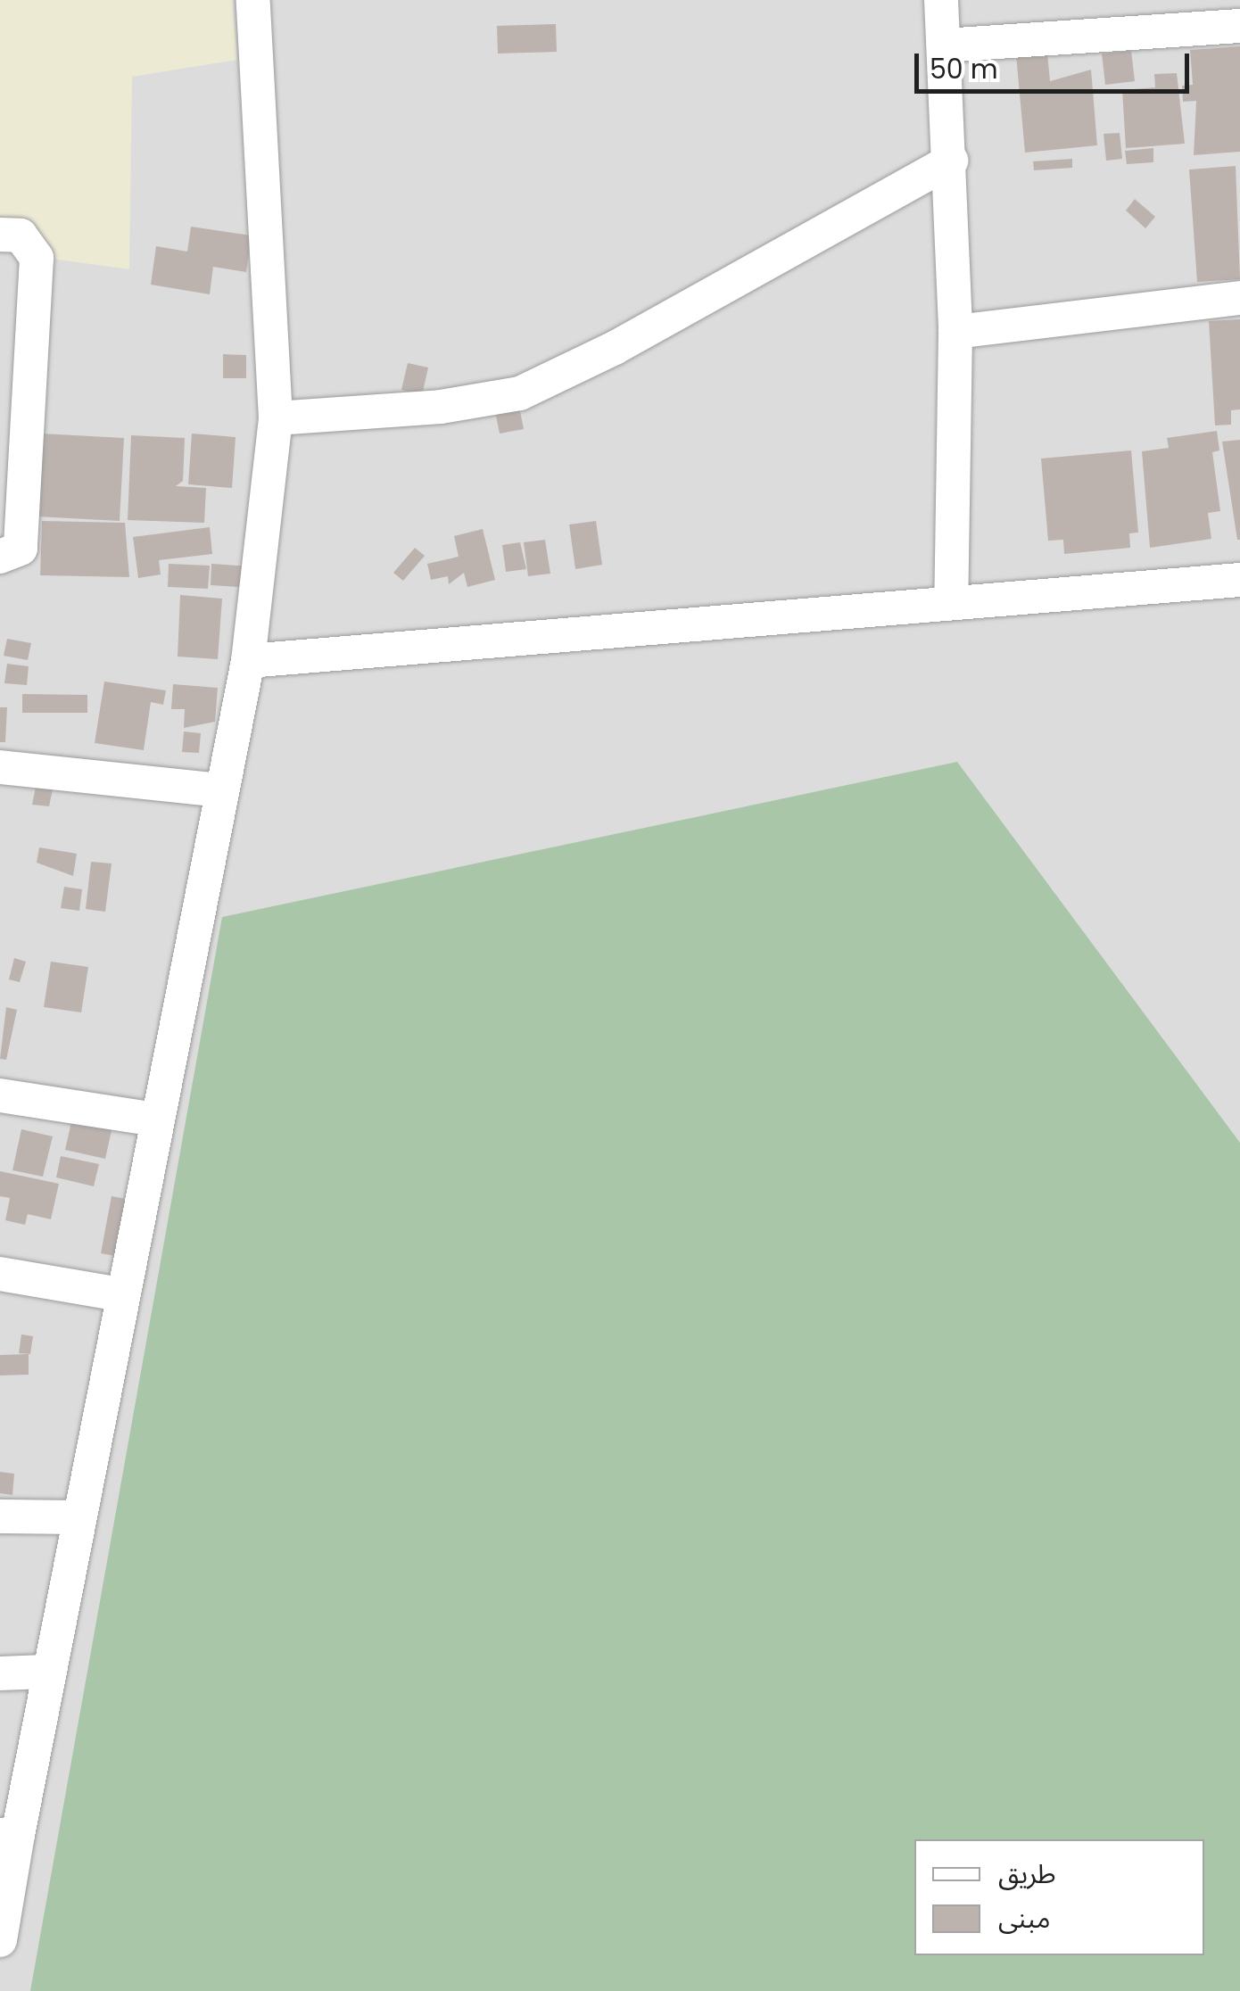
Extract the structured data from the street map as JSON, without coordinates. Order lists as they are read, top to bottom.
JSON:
{
  "legend": ["طريق", "مبنى"],
  "scale_bar": "50 m"
}
